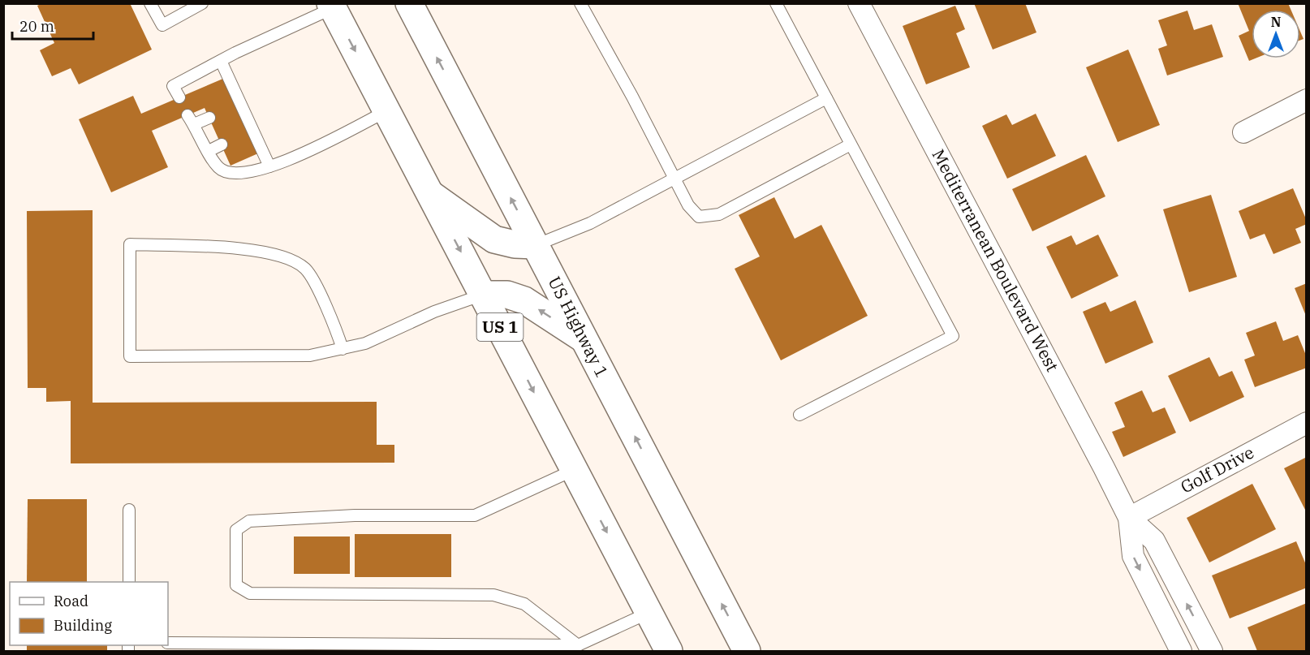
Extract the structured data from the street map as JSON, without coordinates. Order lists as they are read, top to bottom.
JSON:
{
  "streets": {
    "main road": ["US 1", "US Highway 1"],
    "street": ["Mediterranean Boulevard West", "Golf Drive"]
  },
  "crossings": [
    ["Mediterranean Boulevard West", "Golf Drive"]
  ],
  "legend": ["Road", "Building"],
  "scale_bar": "20 m",
  "north": "top"
}
